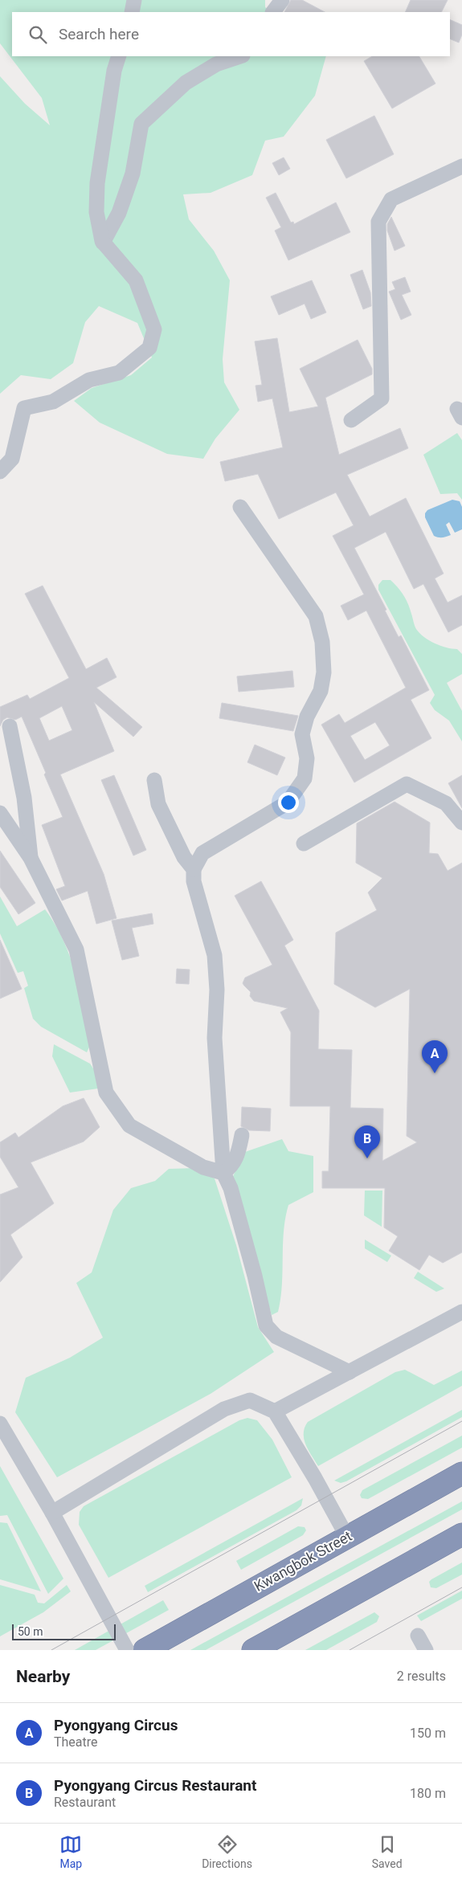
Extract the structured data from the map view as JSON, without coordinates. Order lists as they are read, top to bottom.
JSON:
{
  "streets": {
    "highway": ["Kwangbok Street"]
  },
  "scale_bar": "50 m",
  "page": {
    "search": "Search here",
    "pins": ["A", "B"],
    "scale": "50 m",
    "heading": ["Nearby", "2 results"],
    "list": [
      {
        "mark": "A",
        "name": "Pyongyang Circus",
        "note": "Theatre",
        "value": "150 m"
      },
      {
        "mark": "B",
        "name": "Pyongyang Circus Restaurant",
        "note": "Restaurant",
        "value": "180 m"
      }
    ],
    "nav": ["Map", "Directions", "Saved"]
  }
}
